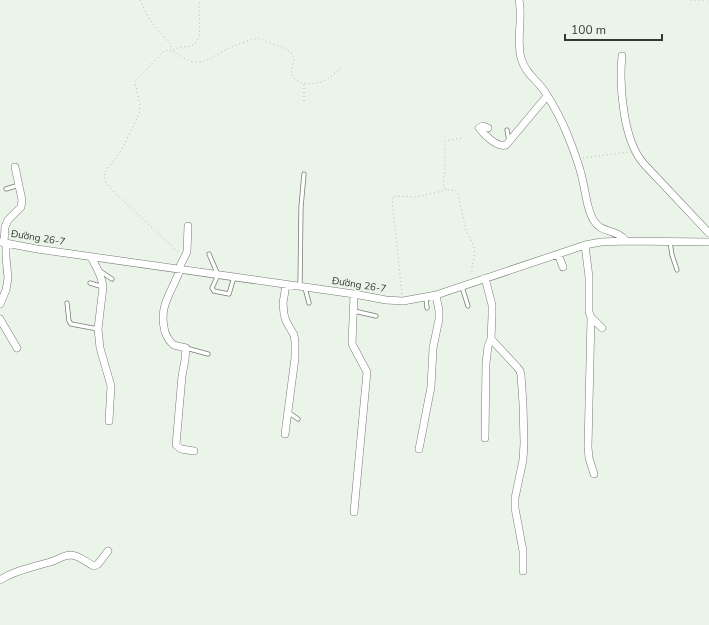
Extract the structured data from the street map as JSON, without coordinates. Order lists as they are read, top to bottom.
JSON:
{
  "streets": {
    "street": ["Đường 26-7"]
  },
  "scale_bar": "100 m"
}
